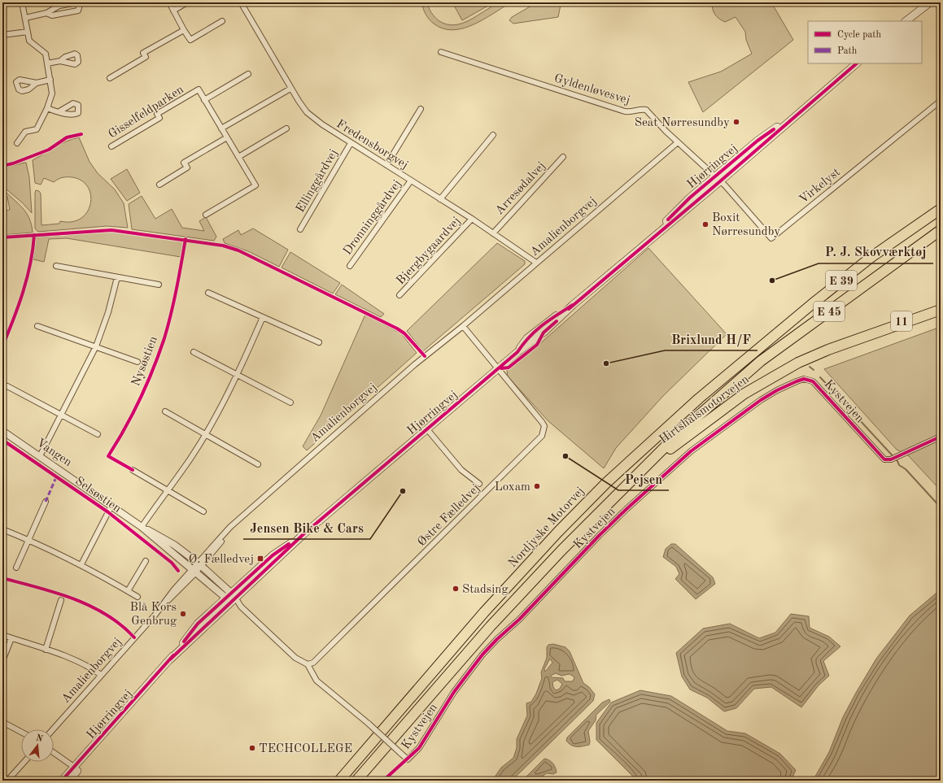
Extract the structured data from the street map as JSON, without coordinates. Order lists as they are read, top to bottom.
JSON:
{
  "streets": {
    "highway": [
      "E 39",
      "E 45",
      "11",
      "Hirtshalsmotorvejen",
      "Nordjyske Motorvej"
    ],
    "main road": ["Hjørringvej"],
    "street": [
      "Gyldenløvesvej",
      "Gisselfeldparken",
      "Fredensborgvej",
      "Ellinggårdvej",
      "Virkelyst",
      "Arresødalvej",
      "Dronninggårdvej",
      "Amalienborgvej",
      "Bjergbygaardvej",
      "Kystvejen",
      "Vangen",
      "Østre Fælledvej"
    ],
    "cycle path": ["Nysøstien", "Selsøstien"]
  },
  "crossings": [
    ["Gyldenløvesvej", "Hjørringvej"],
    ["Gyldenløvesvej", "Virkelyst"],
    ["Gyldenløvesvej", "Amalienborgvej"],
    ["Fredensborgvej", "Ellinggårdvej"],
    ["Fredensborgvej", "Arresødalvej"],
    ["Fredensborgvej", "Dronninggårdvej"],
    ["Fredensborgvej", "Amalienborgvej"],
    ["Fredensborgvej", "Bjergbygaardvej"],
    ["Hjørringvej", "Virkelyst"],
    ["Hjørringvej", "Vangen"],
    ["Hjørringvej", "Østre Fælledvej"],
    ["Amalienborgvej", "Vangen"],
    ["E 39", "E 45"],
    ["E 39", "Nordjyske Motorvej"],
    ["E 45", "Hirtshalsmotorvejen"],
    ["E 45", "Nordjyske Motorvej"],
    ["11", "Hirtshalsmotorvejen"],
    ["Kystvejen", "Østre Fælledvej"]
  ],
  "places": {
    "other": [
      "Seat Nørresundby",
      "Boxit Nørresundby",
      "P. J. Skovværktøj",
      "Brixlund H/F",
      "Pejsen",
      "Loxam",
      "Jensen Bike & Cars",
      "Stadsing",
      "Blå Kors Genbrug",
      "TECHCOLLEGE"
    ],
    "transit": ["Ø. Fælledvej"]
  },
  "legend": ["Cycle path", "Path"],
  "north": "top"
}
